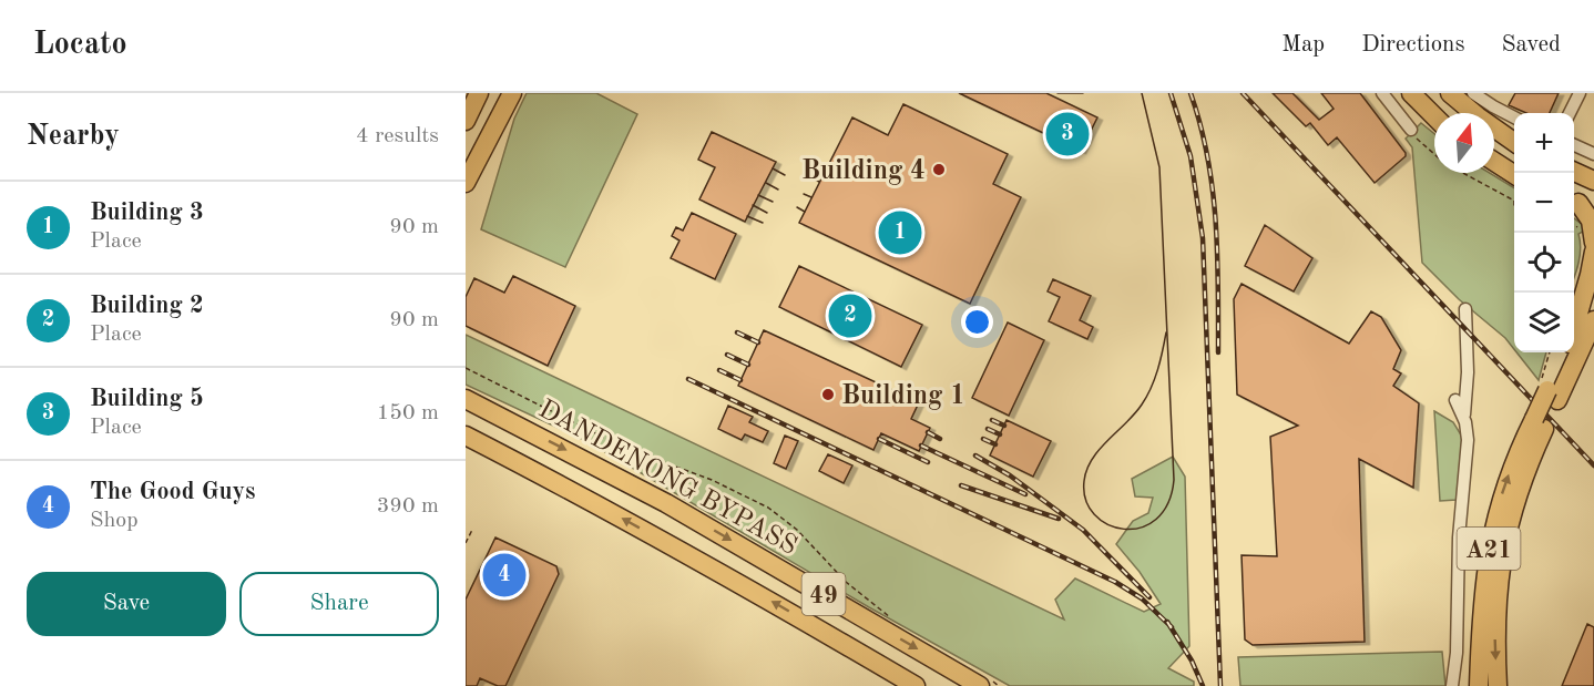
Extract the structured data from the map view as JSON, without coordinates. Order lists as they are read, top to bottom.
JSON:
{
  "streets": {
    "highway": ["DANDENONG BYPASS", "A21", "49"]
  },
  "places": ["Building 4", "Building 1"],
  "north": "top",
  "page": {
    "header": "Locato",
    "nav": ["Map", "Directions", "Saved"],
    "heading": ["Nearby", "4 results"],
    "pins": [
      "3",
      "1",
      "2",
      "4"
    ],
    "map_buttons": ["+", "−"],
    "list": [
      {
        "mark": "1",
        "name": "Building 3",
        "note": "Place",
        "value": "90 m"
      },
      {
        "mark": "2",
        "name": "Building 2",
        "note": "Place",
        "value": "90 m"
      },
      {
        "mark": "3",
        "name": "Building 5",
        "note": "Place",
        "value": "150 m"
      },
      {
        "mark": "4",
        "name": "The Good Guys",
        "note": "Shop",
        "value": "390 m"
      }
    ],
    "buttons": ["Save", "Share"]
  }
}
